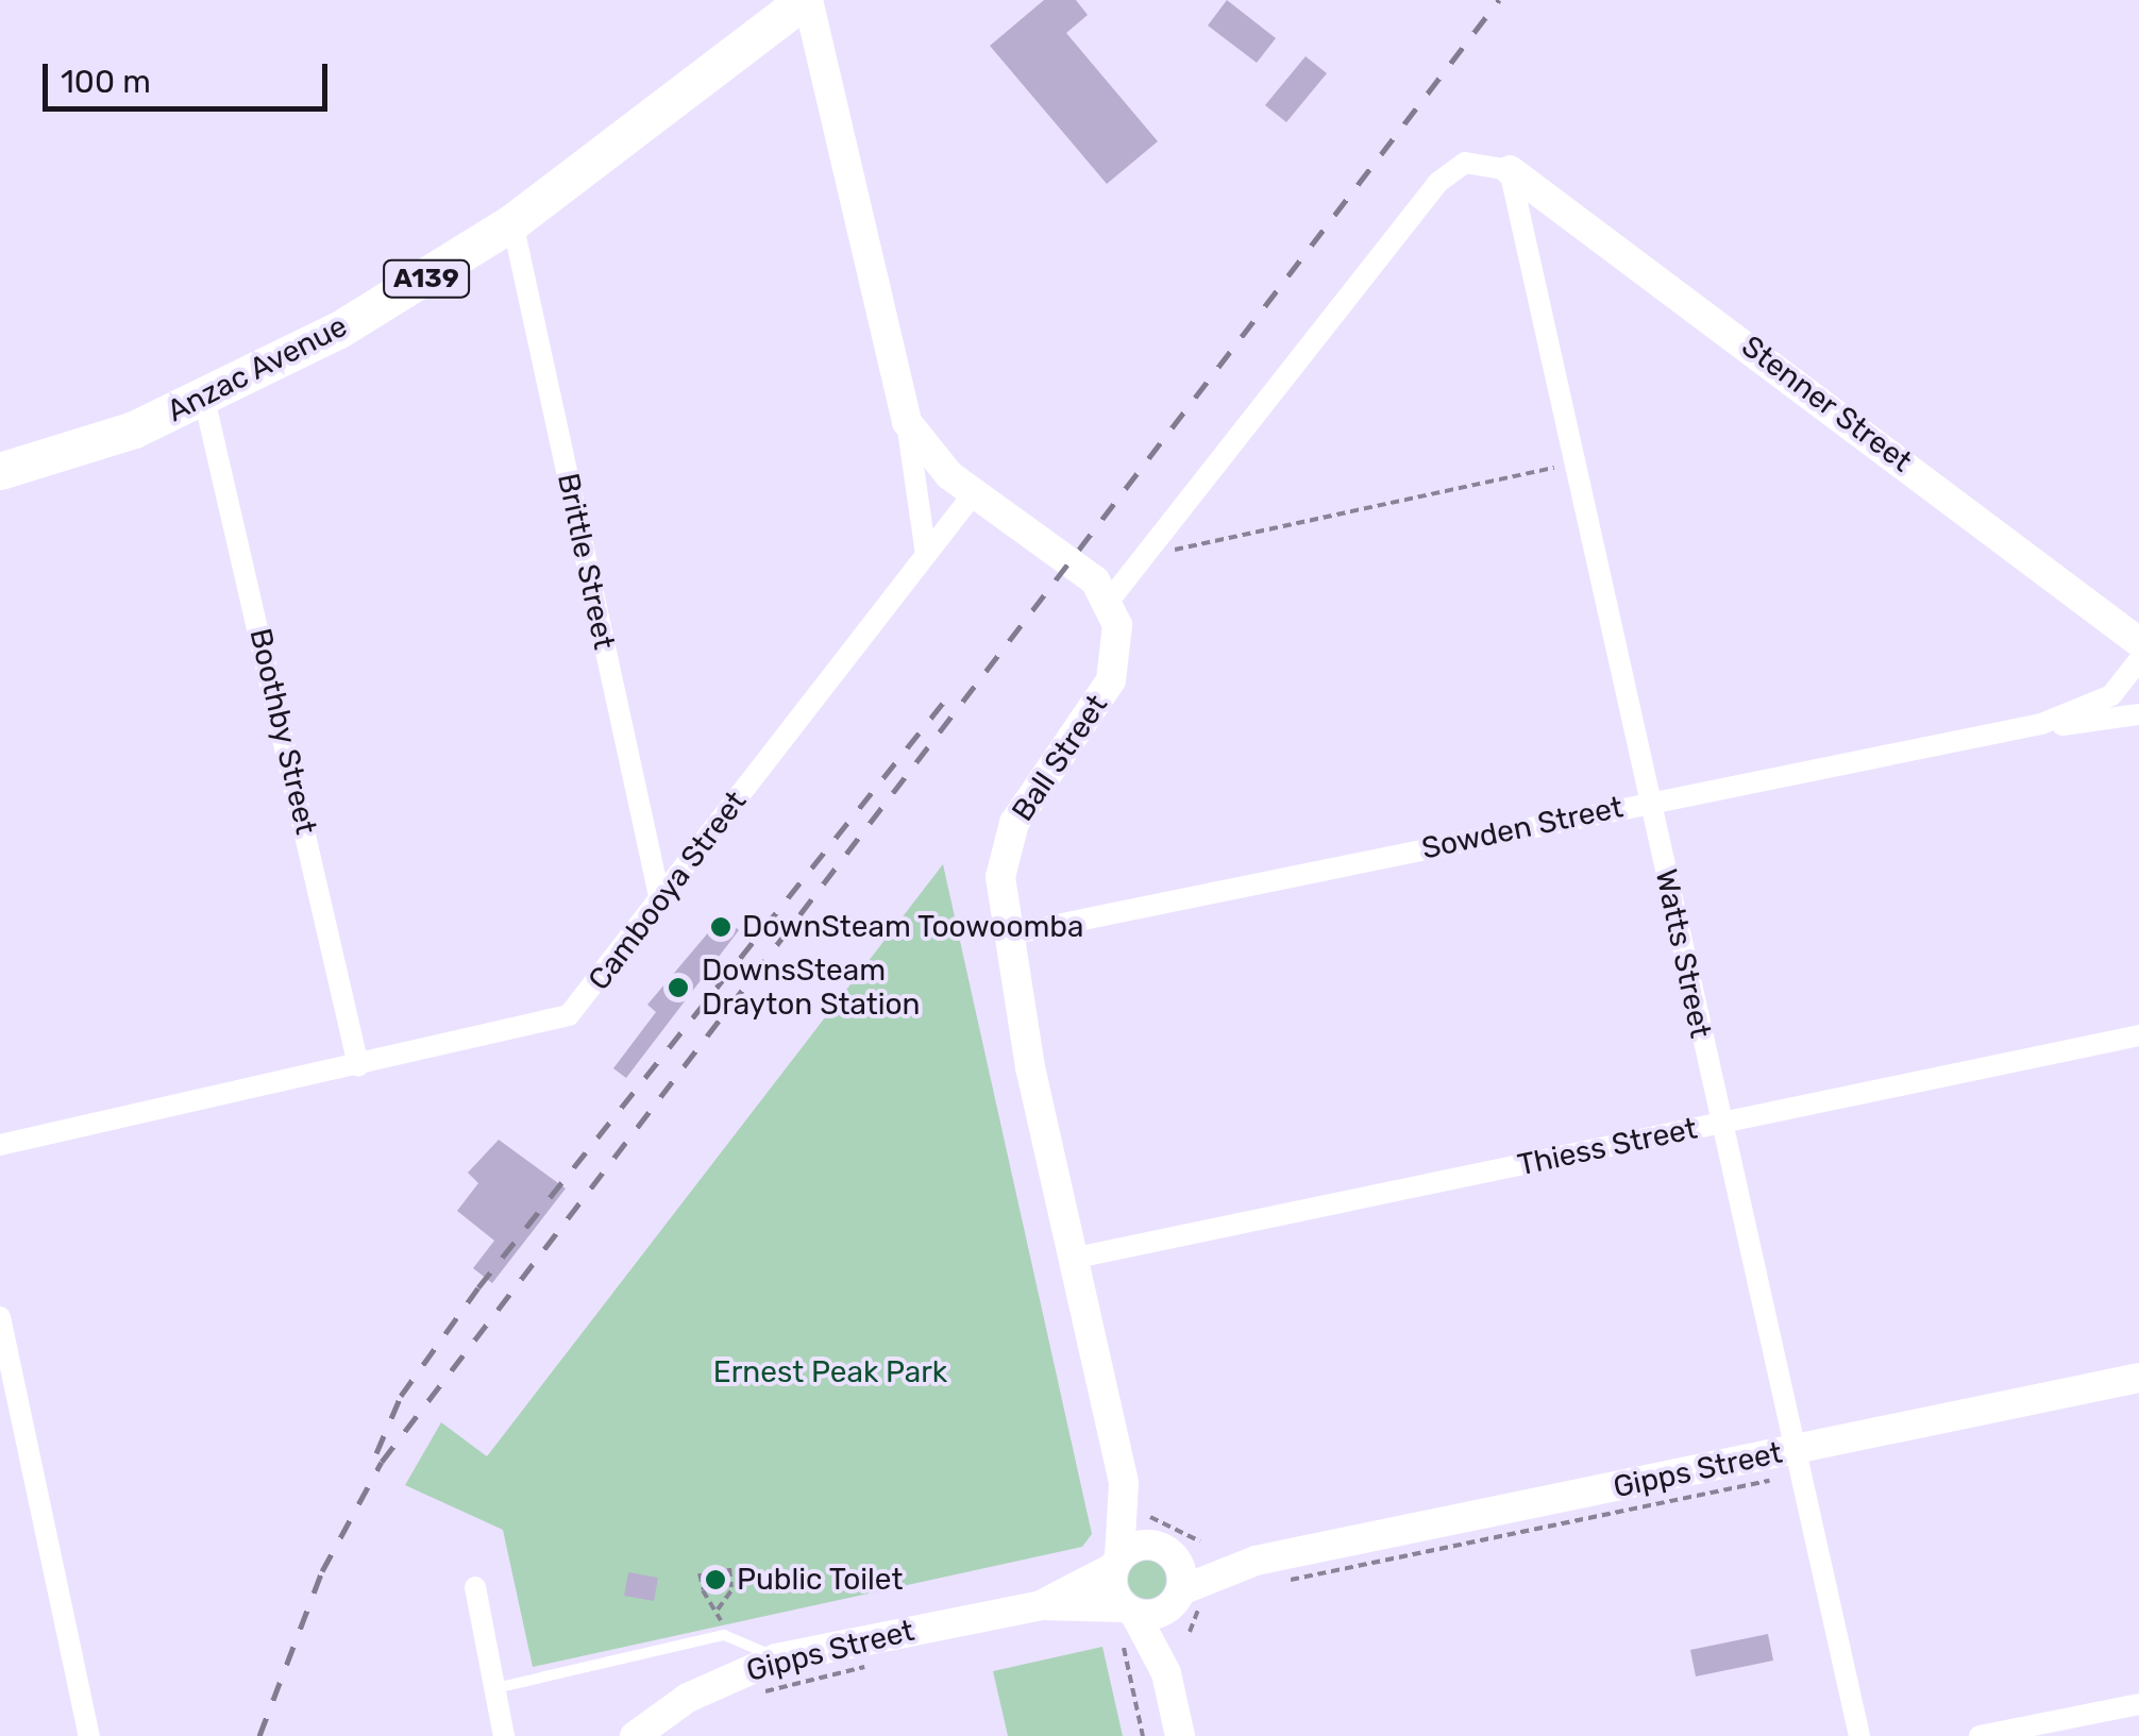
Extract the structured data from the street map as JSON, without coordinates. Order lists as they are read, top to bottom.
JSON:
{
  "streets": {
    "highway": ["A139", "Anzac Avenue"],
    "main road": ["Stenner Street", "Ball Street", "Gipps Street"],
    "street": [
      "Brittle Street",
      "Boothby Street",
      "Sowden Street",
      "Cambooya Street",
      "Watts Street",
      "Thiess Street"
    ]
  },
  "crossings": [
    ["Anzac Avenue", "Brittle Street"],
    ["Anzac Avenue", "Boothby Street"],
    ["Stenner Street", "Watts Street"],
    ["Brittle Street", "Cambooya Street"],
    ["Boothby Street", "Cambooya Street"],
    ["Ball Street", "Sowden Street"],
    ["Ball Street", "Thiess Street"],
    ["Ball Street", "Gipps Street"],
    ["Sowden Street", "Watts Street"],
    ["Watts Street", "Thiess Street"],
    ["Watts Street", "Gipps Street"]
  ],
  "parks": ["Ernest Peak Park"],
  "places": ["DownSteam Toowoomba", "DownsSteam Drayton Station", "Public Toilet"],
  "scale_bar": "100 m"
}
